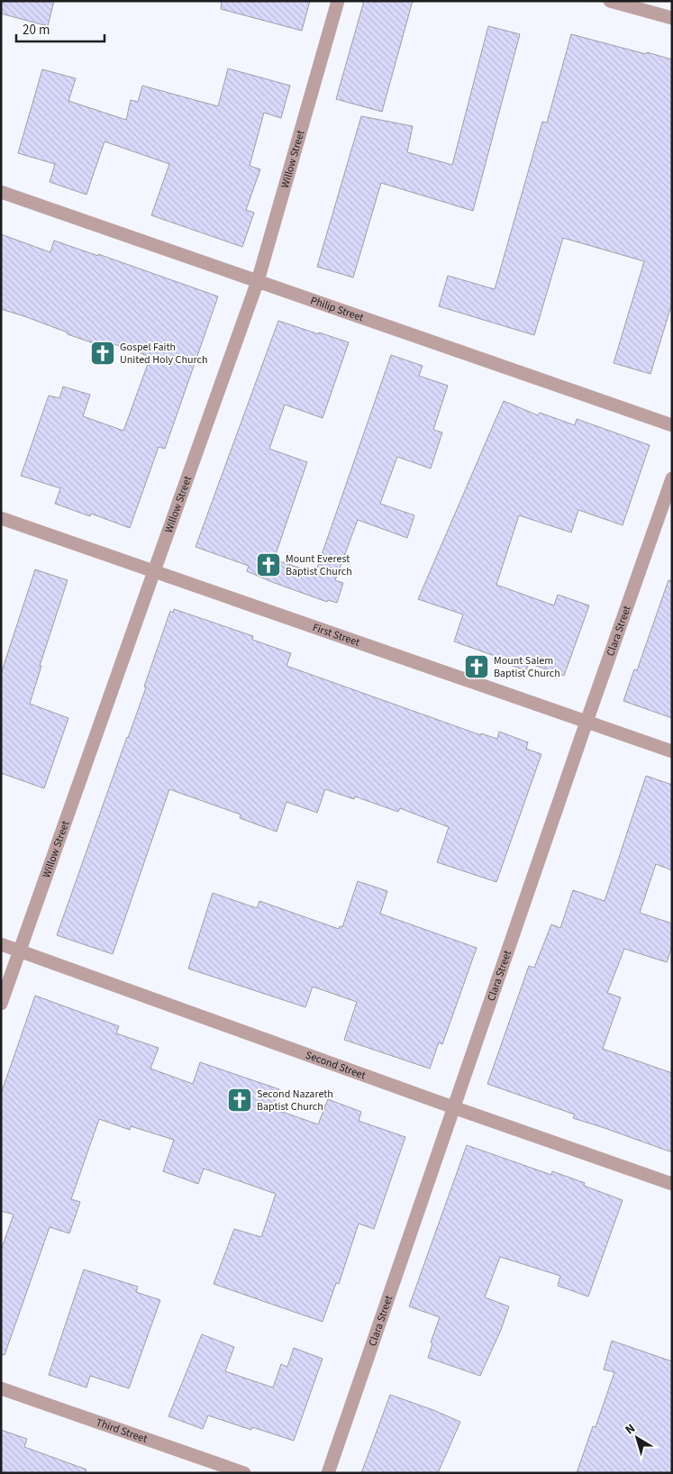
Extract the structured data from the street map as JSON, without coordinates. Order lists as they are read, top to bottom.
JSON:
{
  "streets": {
    "street": [
      "Willow Street",
      "Philip Street",
      "Clara Street",
      "First Street",
      "Second Street",
      "Third Street"
    ]
  },
  "crossings": [
    ["Willow Street", "Philip Street"],
    ["Willow Street", "First Street"],
    ["Willow Street", "Second Street"],
    ["Clara Street", "First Street"],
    ["Clara Street", "Second Street"]
  ],
  "places": {
    "church": [
      "Gospel Faith United Holy Church",
      "Mount Everest Baptist Church",
      "Mount Salem Baptist Church",
      "Second Nazareth Baptist Church"
    ]
  },
  "scale_bar": "20 m",
  "north": "top left"
}
